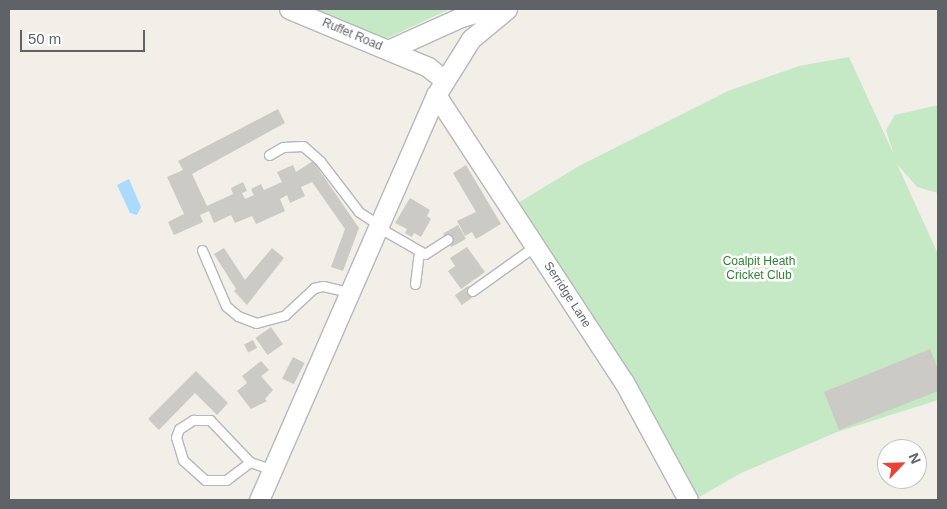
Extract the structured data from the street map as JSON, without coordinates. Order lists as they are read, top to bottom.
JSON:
{
  "streets": {
    "street": ["Ruffet Road", "Serridge Lane"]
  },
  "crossings": [
    ["Ruffet Road", "Serridge Lane"]
  ],
  "parks": ["Coalpit Heath Cricket Club"],
  "scale_bar": "50 m",
  "north": "top right"
}
